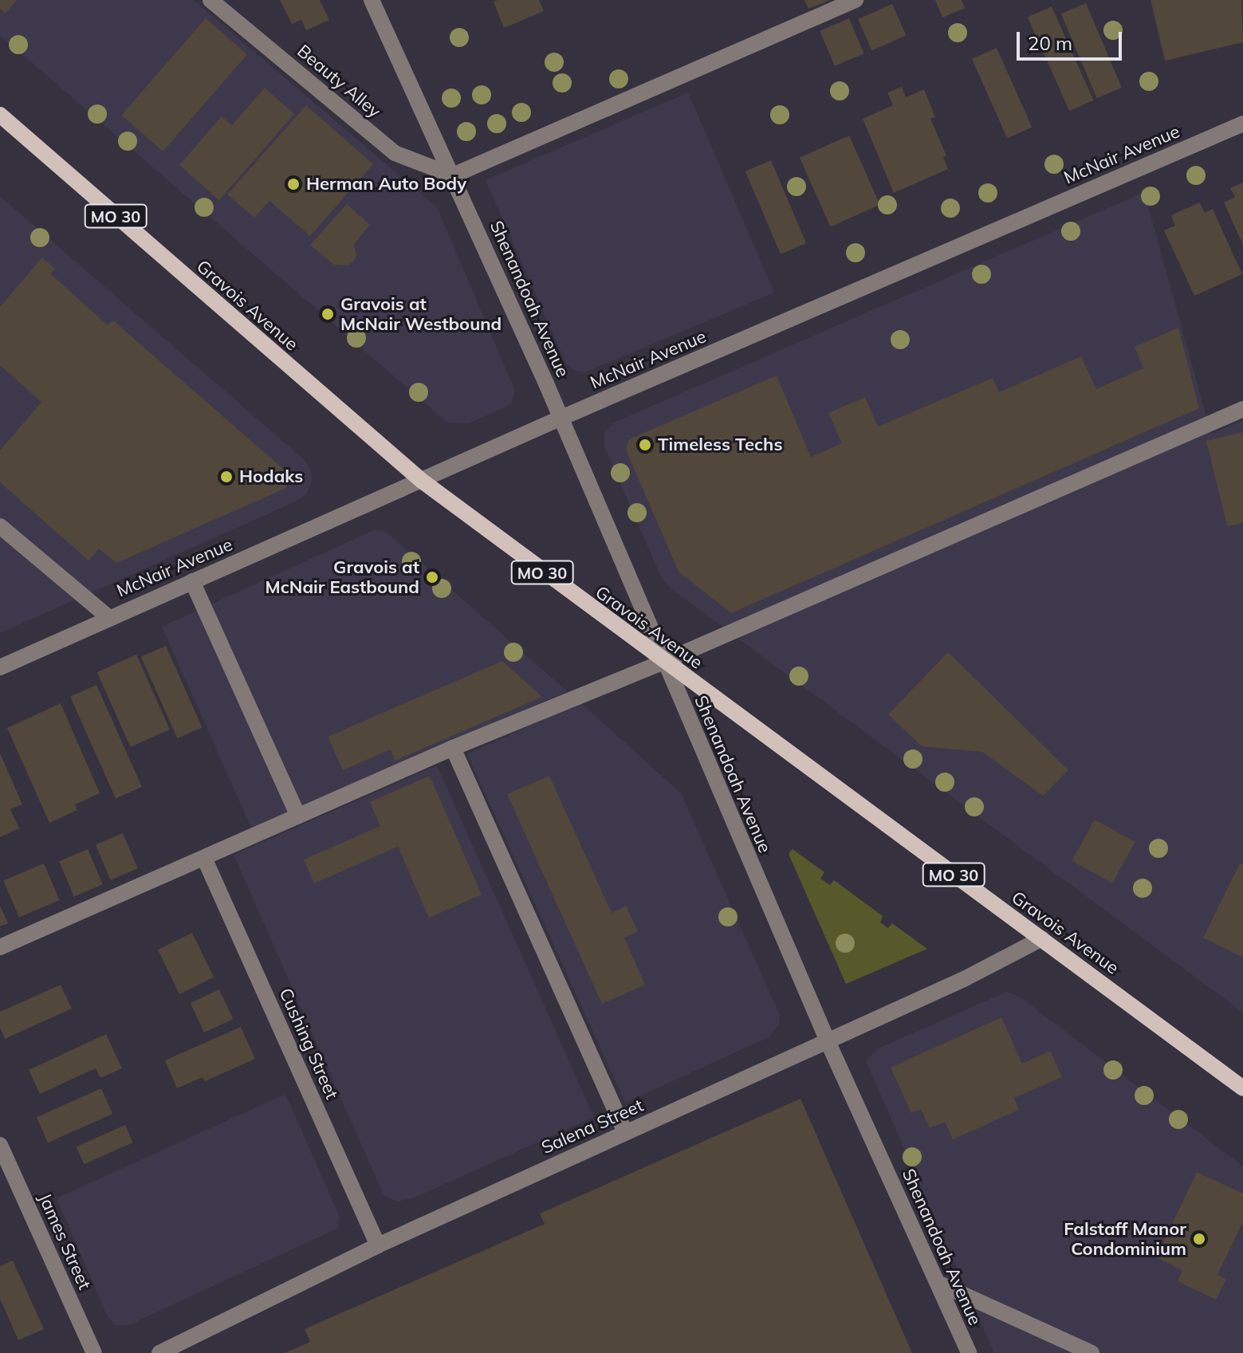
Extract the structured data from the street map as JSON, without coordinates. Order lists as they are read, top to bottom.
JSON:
{
  "streets": {
    "main road": ["MO 30", "Gravois Avenue"],
    "street": [
      "Beauty Alley",
      "McNair Avenue",
      "Shenandoah Avenue",
      "Cushing Street",
      "Salena Street",
      "James Street"
    ]
  },
  "crossings": [
    ["Beauty Alley", "Shenandoah Avenue"],
    ["McNair Avenue", "Shenandoah Avenue"],
    ["McNair Avenue", "Gravois Avenue"],
    ["Shenandoah Avenue", "Gravois Avenue"],
    ["Shenandoah Avenue", "Salena Street"],
    ["Gravois Avenue", "Salena Street"],
    ["Cushing Street", "Salena Street"]
  ],
  "places": [
    "Herman Auto Body",
    "Gravois at McNair Westbound",
    "Timeless Techs",
    "Hodaks",
    "Gravois at McNair Eastbound",
    "Falstaff Manor Condominium"
  ],
  "scale_bar": "20 m"
}
